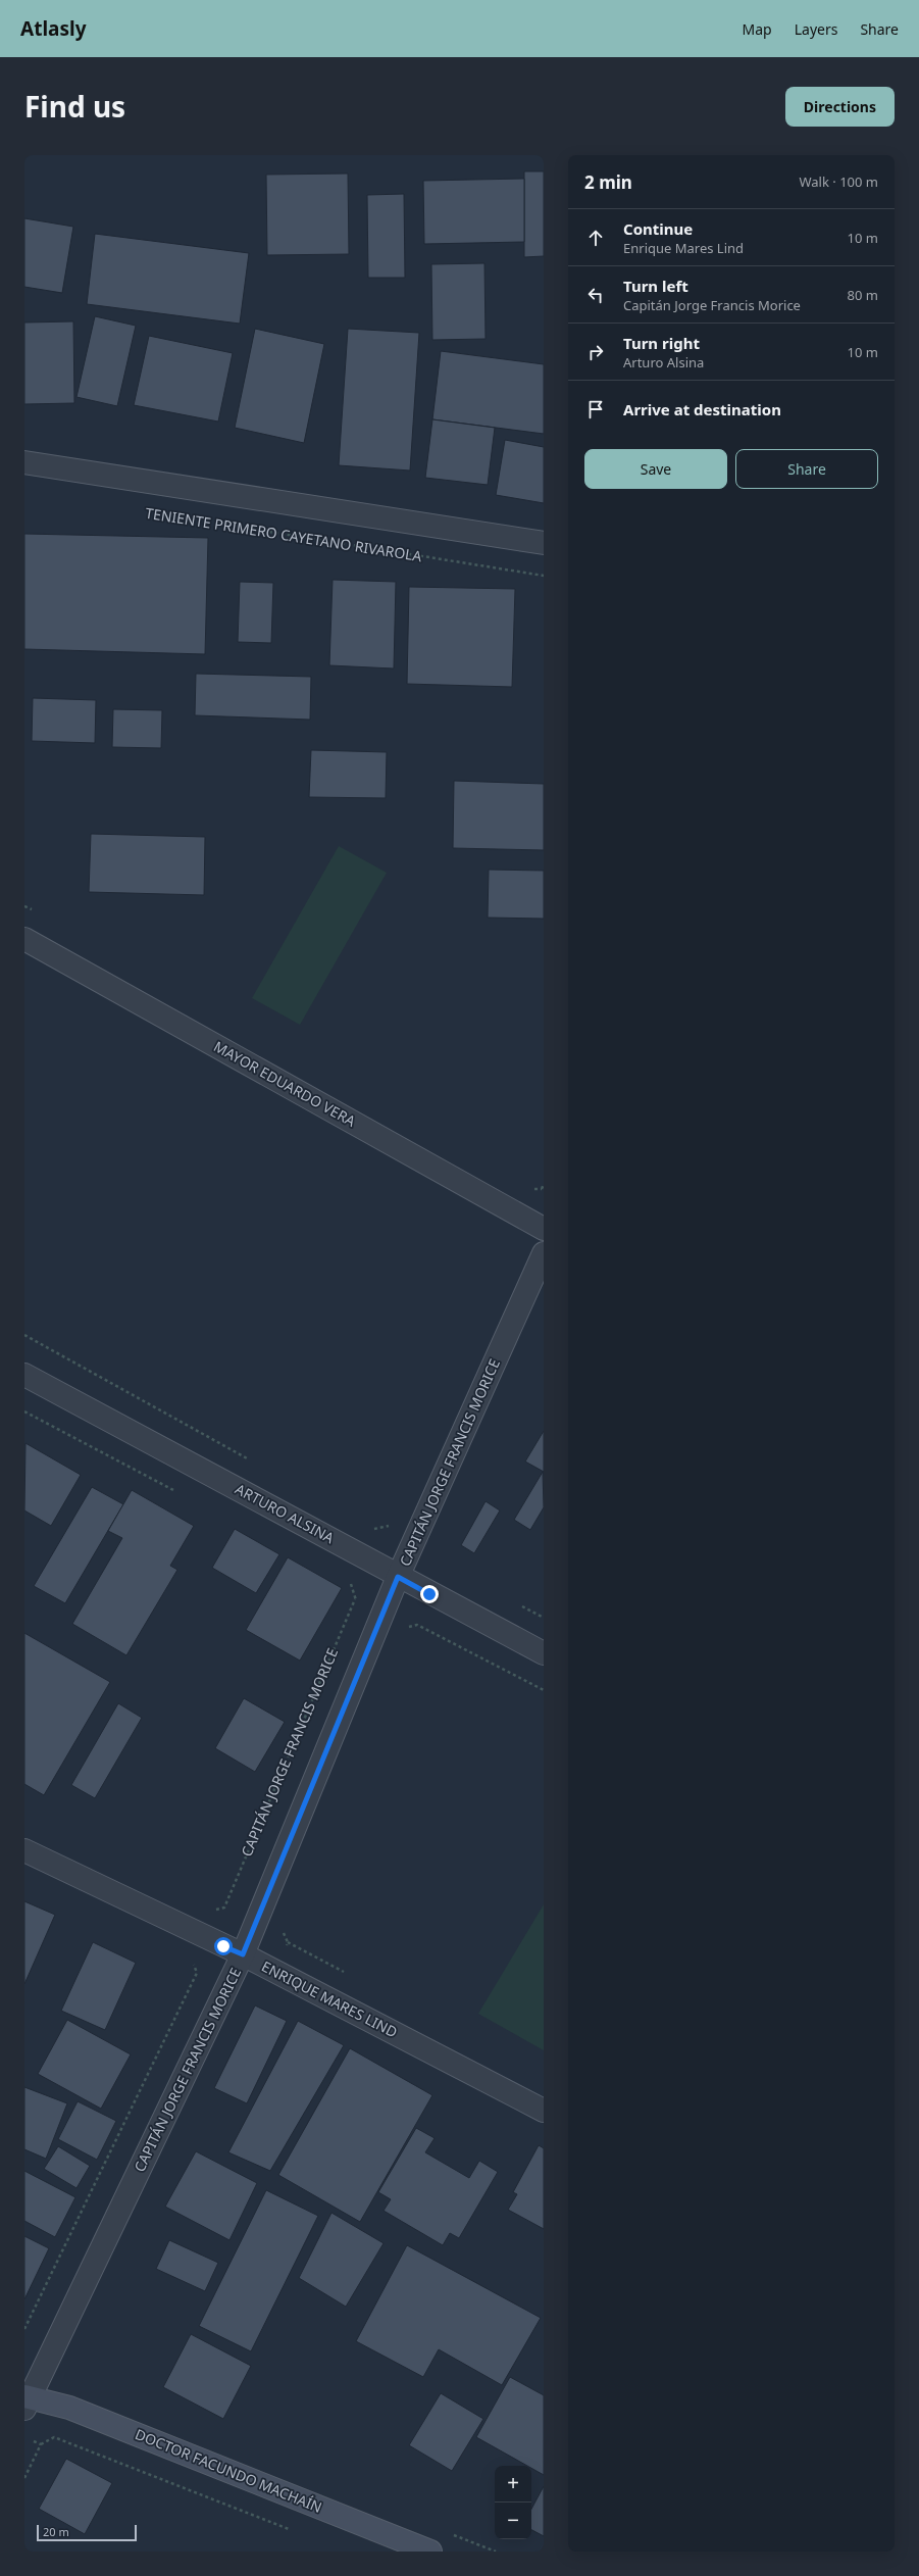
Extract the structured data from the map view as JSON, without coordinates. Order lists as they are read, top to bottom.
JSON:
{
  "streets": {
    "main road": ["DOCTOR FACUNDO MACHAÍN"],
    "street": [
      "MAYOR EDUARDO VERA",
      "CAPITÁN JORGE FRANCIS MORICE",
      "ARTURO ALSINA",
      "ENRIQUE MARES LIND"
    ],
    "path": ["TENIENTE PRIMERO CAYETANO RIVAROLA"]
  },
  "crossings": [
    ["CAPITÁN JORGE FRANCIS MORICE", "ARTURO ALSINA"],
    ["CAPITÁN JORGE FRANCIS MORICE", "ENRIQUE MARES LIND"],
    ["CAPITÁN JORGE FRANCIS MORICE", "DOCTOR FACUNDO MACHAÍN"]
  ],
  "scale_bar": "20 m",
  "page": {
    "header": "Atlasly",
    "nav": ["Map", "Layers", "Share"],
    "title": "Find us",
    "buttons": [
      "Directions",
      ["Save", "Share"]
    ],
    "heading": ["2 min", "Walk · 100 m"],
    "list": [
      ["Continue", "Enrique Mares Lind", "10 m"],
      ["Turn left", "Capitán Jorge Francis Morice", "80 m"],
      ["Turn right", "Arturo Alsina", "10 m"],
      "Arrive at destination"
    ],
    "map_buttons": ["+", "−"],
    "scale": "20 m"
  }
}
